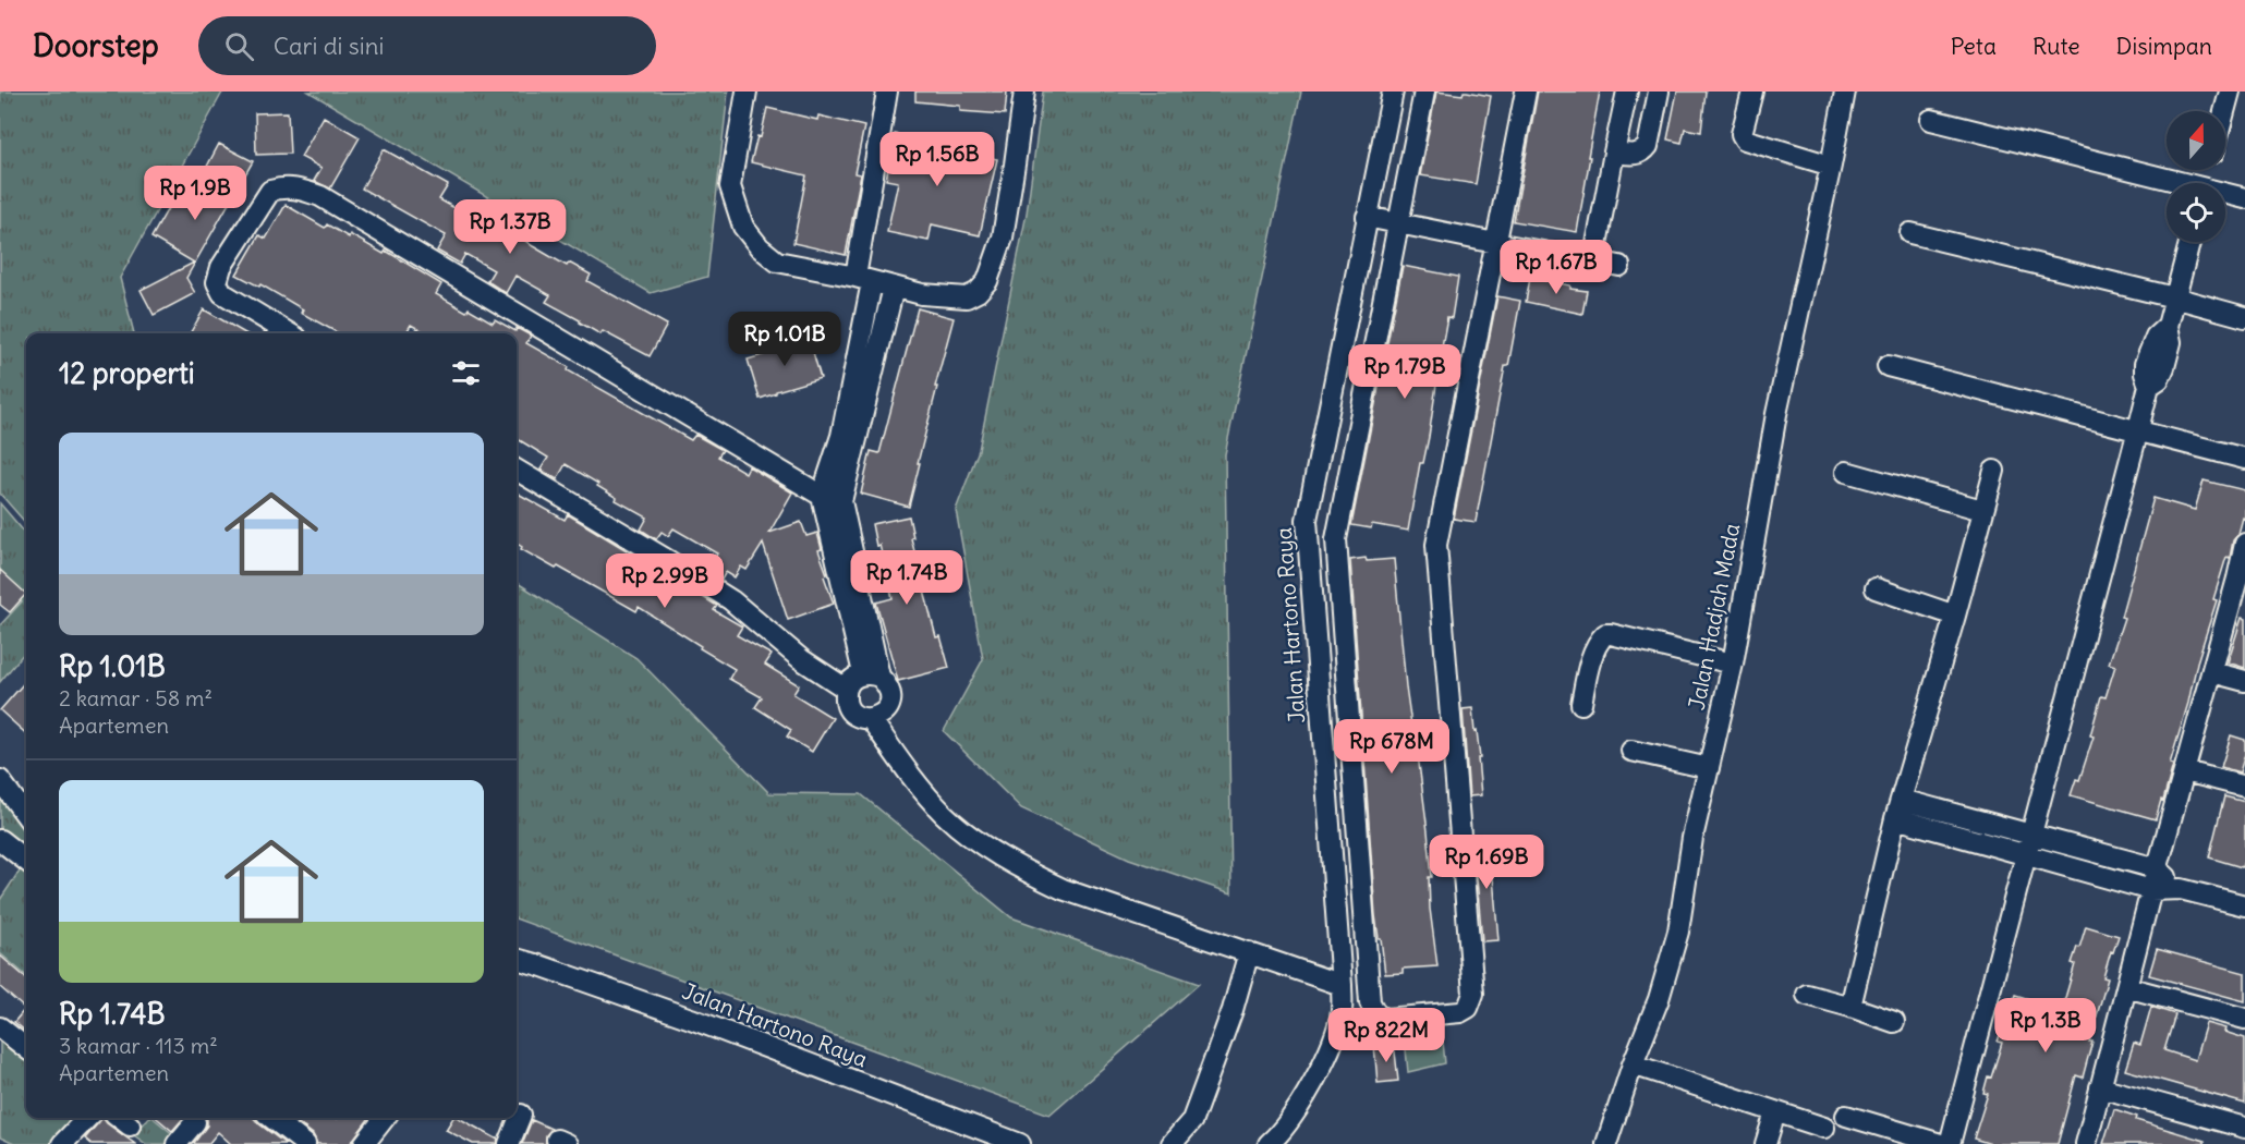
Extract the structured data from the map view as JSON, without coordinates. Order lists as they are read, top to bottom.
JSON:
{
  "streets": {
    "street": ["Jalan Hadjah Mada", "Jalan Hartono Raya"]
  },
  "north": "top",
  "page": {
    "header": "Doorstep",
    "search": "Cari di sini",
    "nav": ["Peta", "Rute", "Disimpan"],
    "price": [
      "Rp 1.56B",
      "Rp 1.9B",
      "Rp 1.37B",
      "Rp 1.67B",
      "Rp 1.01B",
      "Rp 1.79B",
      "Rp 1.74B",
      "Rp 2.99B",
      "Rp 678M",
      "Rp 1.69B",
      "Rp 1.3B",
      "Rp 822M"
    ],
    "heading": "12 properti",
    "list": [
      {
        "name": "Rp 1.01B",
        "note": "2 kamar · 58 m² · Apartemen"
      },
      {
        "name": "Rp 1.74B",
        "note": "3 kamar · 113 m² · Apartemen"
      }
    ]
  }
}
